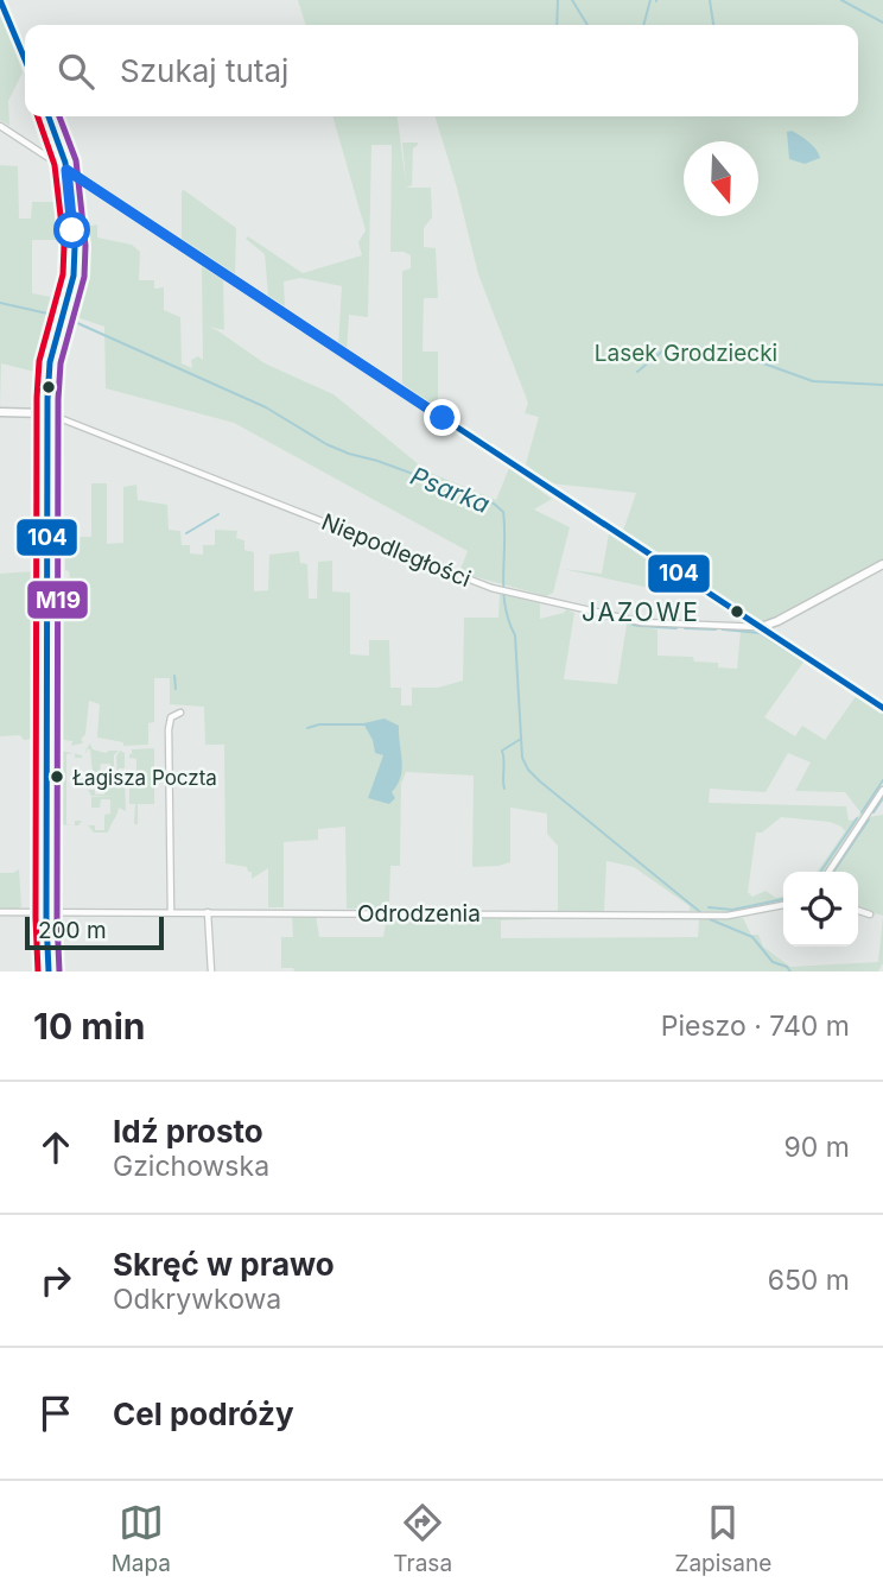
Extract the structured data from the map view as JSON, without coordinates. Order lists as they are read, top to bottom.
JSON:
{
  "streets": {
    "street": ["Niepodległości", "Odrodzenia"]
  },
  "districts": ["JAZOWE"],
  "water": ["Psarka"],
  "parks": ["Lasek Grodziecki"],
  "places": ["Łagisza Poczta"],
  "lines": ["transit line 104", "transit line M19"],
  "scale_bar": "200 m",
  "north": "bottom",
  "page": {
    "search": "Szukaj tutaj",
    "scale": "200 m",
    "heading": ["10 min", "Pieszo · 740 m"],
    "list": [
      ["Idź prosto", "Gzichowska", "90 m"],
      ["Skręć w prawo", "Odkrywkowa", "650 m"],
      "Cel podróży"
    ],
    "nav": ["Mapa", "Trasa", "Zapisane"]
  }
}
